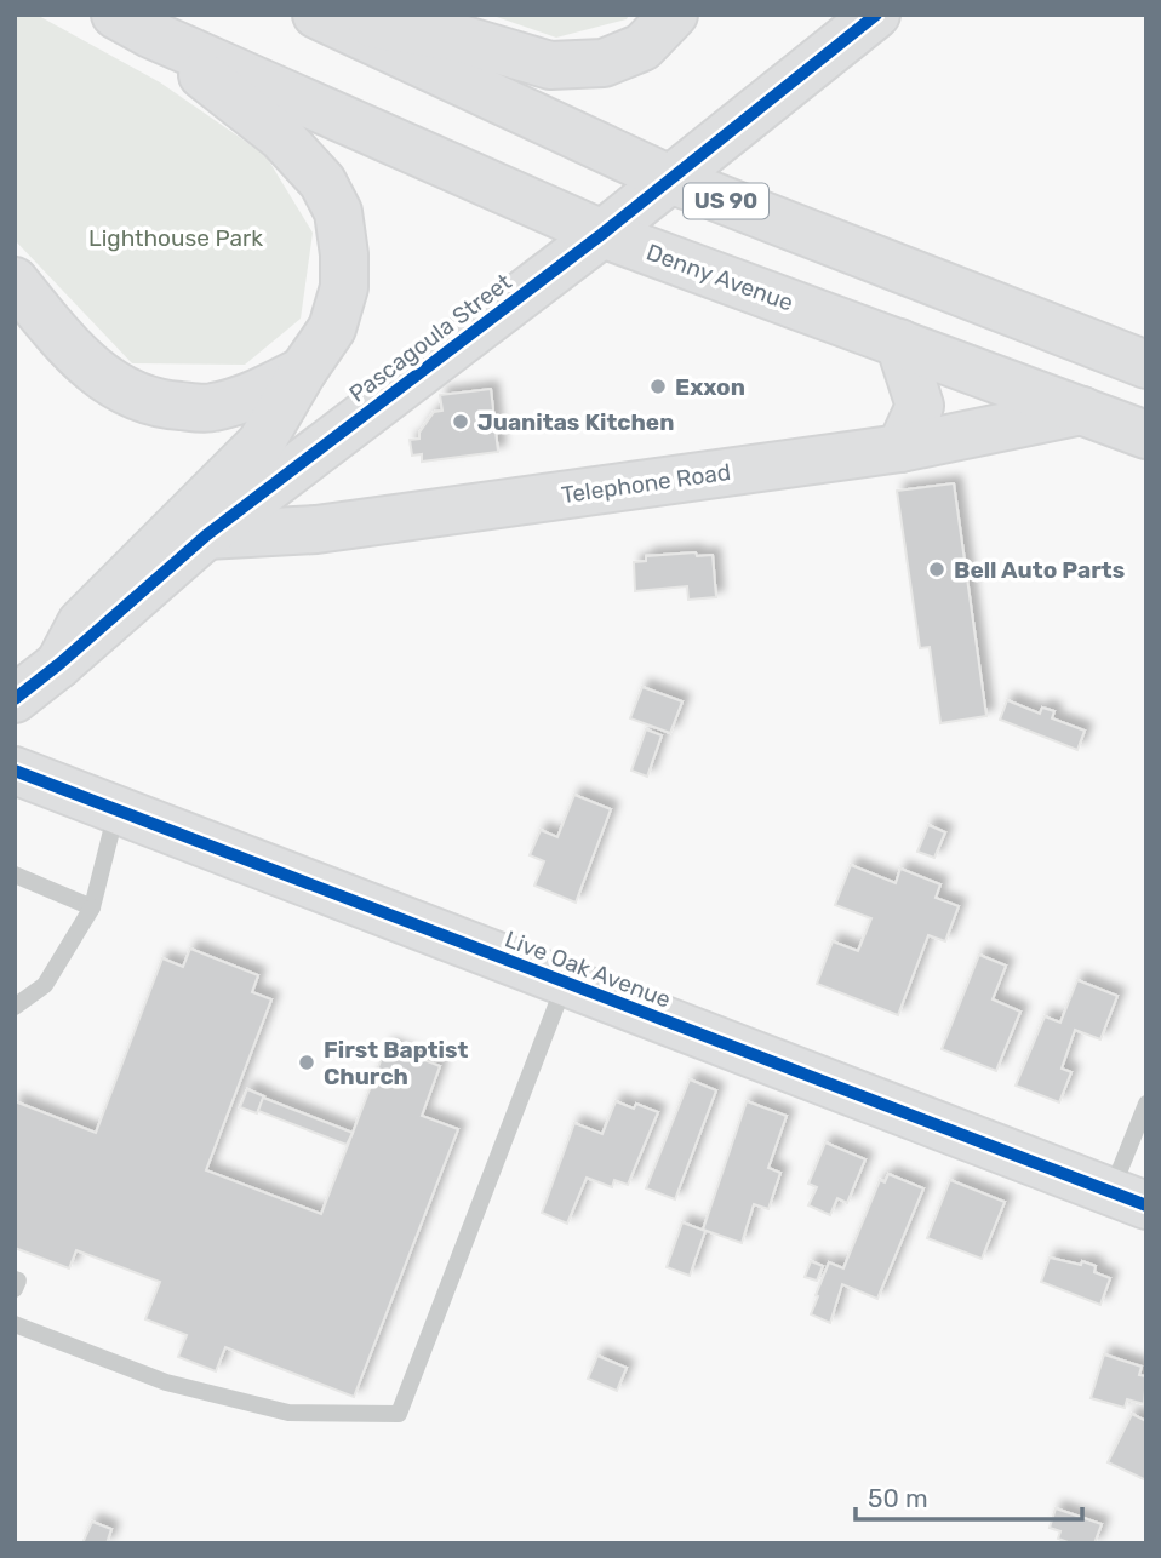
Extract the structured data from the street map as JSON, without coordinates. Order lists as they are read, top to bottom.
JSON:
{
  "streets": {
    "street": [
      "US 90",
      "Denny Avenue",
      "Pascagoula Street",
      "Telephone Road",
      "Live Oak Avenue"
    ]
  },
  "crossings": [
    ["US 90", "Pascagoula Street"],
    ["Denny Avenue", "Pascagoula Street"],
    ["Denny Avenue", "Telephone Road"],
    ["Pascagoula Street", "Telephone Road"]
  ],
  "parks": ["Lighthouse Park"],
  "places": [
    "Exxon",
    "Juanitas Kitchen",
    "Bell Auto Parts",
    "First Baptist Church"
  ],
  "scale_bar": "50 m"
}
